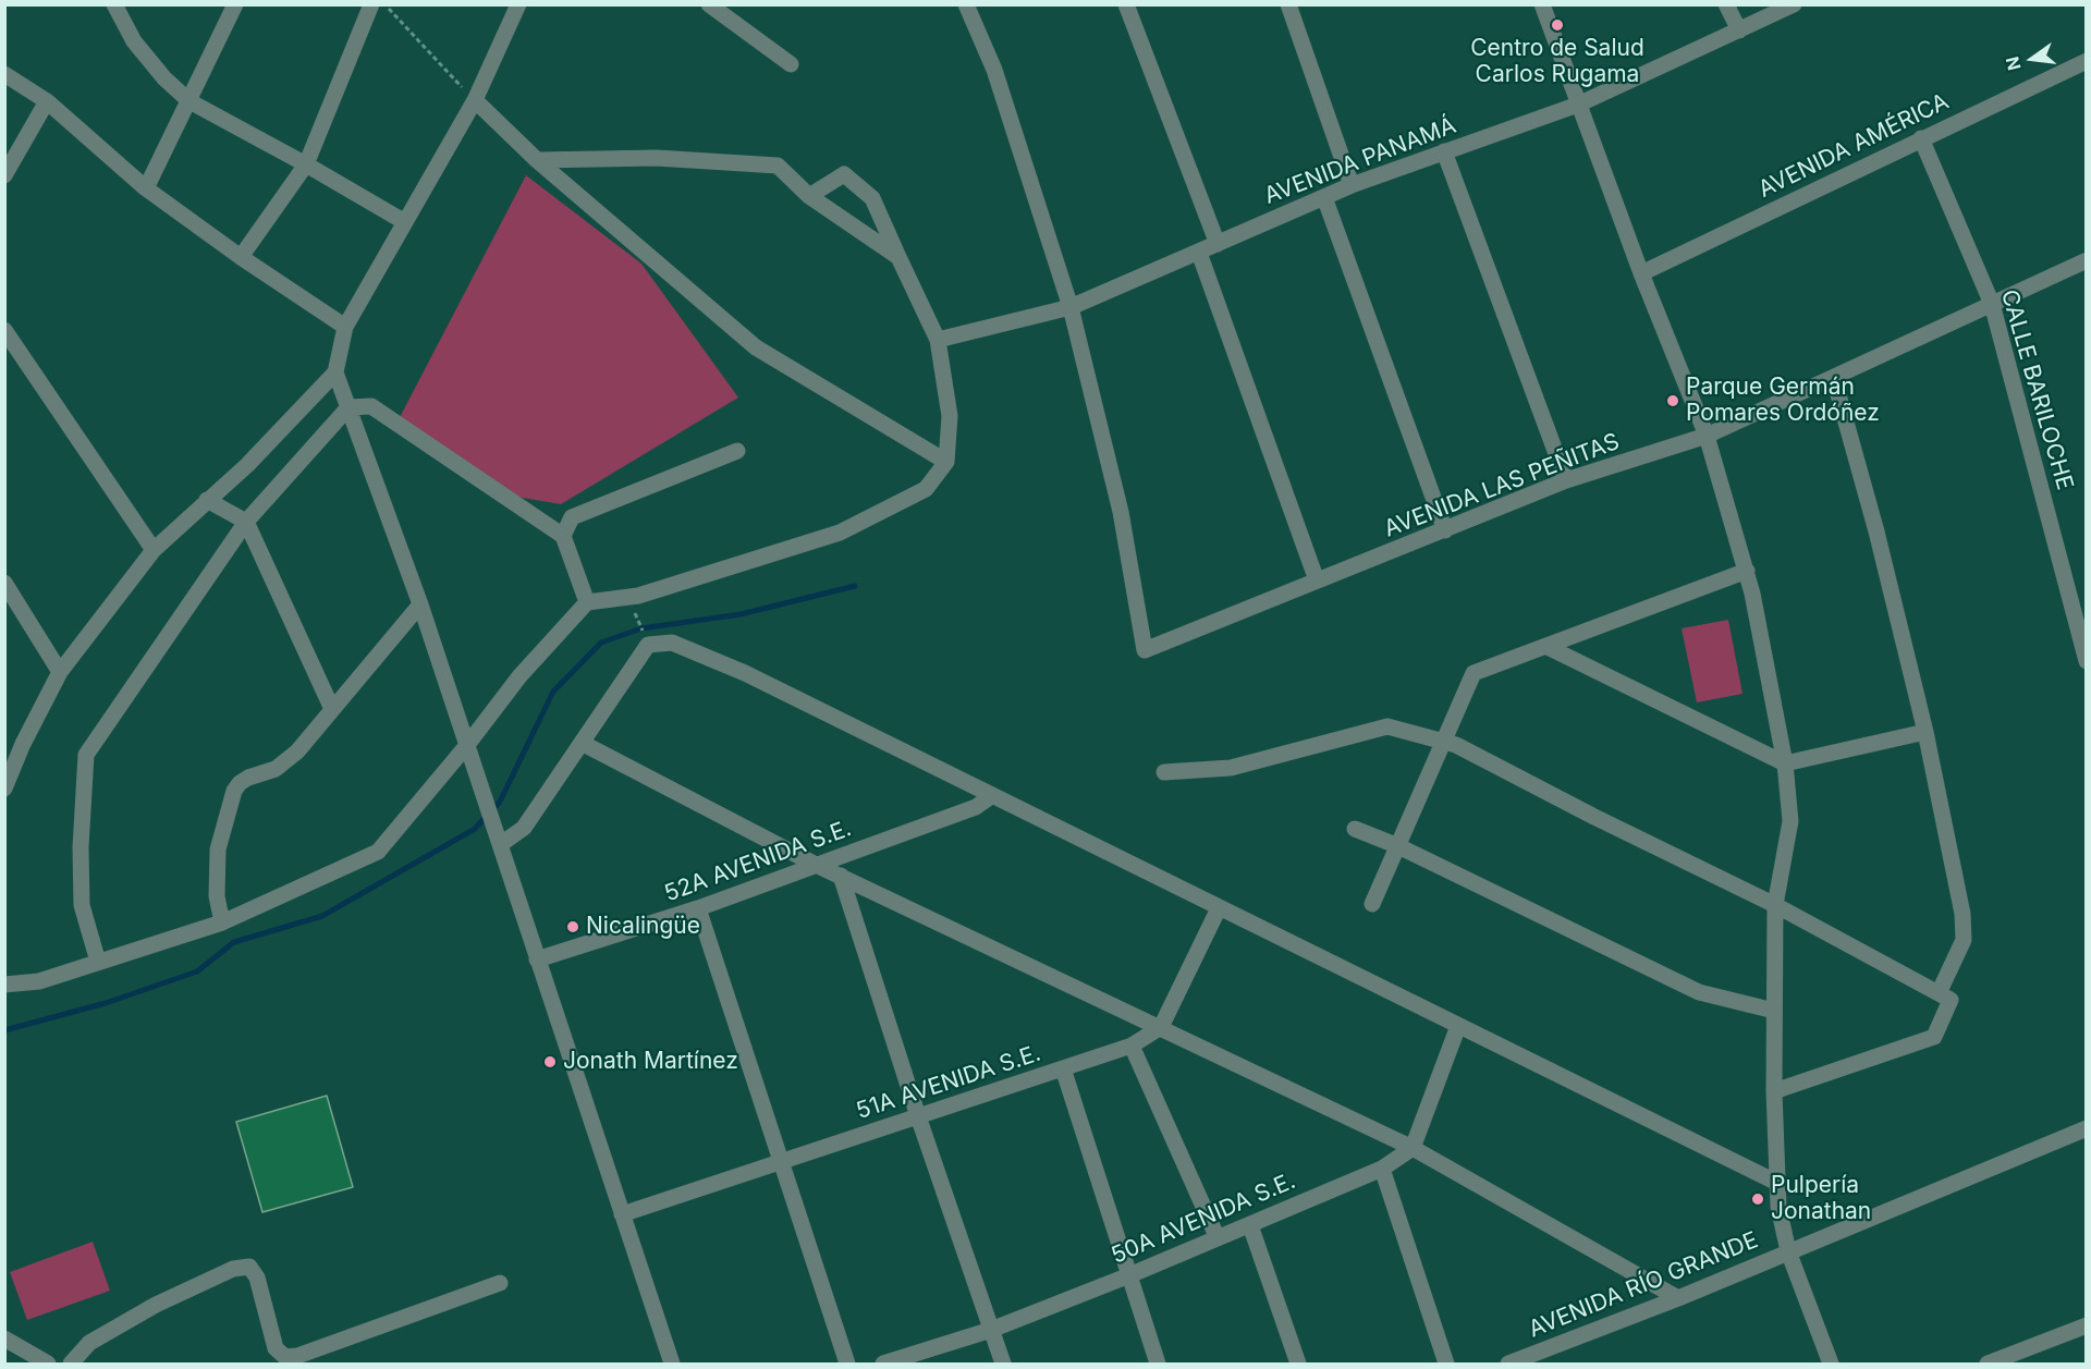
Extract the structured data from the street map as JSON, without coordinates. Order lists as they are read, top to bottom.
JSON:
{
  "streets": {
    "street": [
      "AVENIDA AMÉRICA",
      "AVENIDA PANAMÁ",
      "CALLE BARILOCHE",
      "AVENIDA LAS PEÑITAS",
      "52A AVENIDA S.E.",
      "51A AVENIDA S.E.",
      "50A AVENIDA S.E.",
      "AVENIDA RÍO GRANDE"
    ]
  },
  "crossings": [
    ["AVENIDA AMÉRICA", "CALLE BARILOCHE"],
    ["AVENIDA PANAMÁ", "AVENIDA LAS PEÑITAS"],
    ["CALLE BARILOCHE", "AVENIDA LAS PEÑITAS"]
  ],
  "places": [
    "Centro de Salud Carlos Rugama",
    "Parque Germán Pomares Ordóñez",
    "Nicalingüe",
    "Jonath Martínez",
    "Pulpería Jonathan"
  ],
  "north": "left"
}
